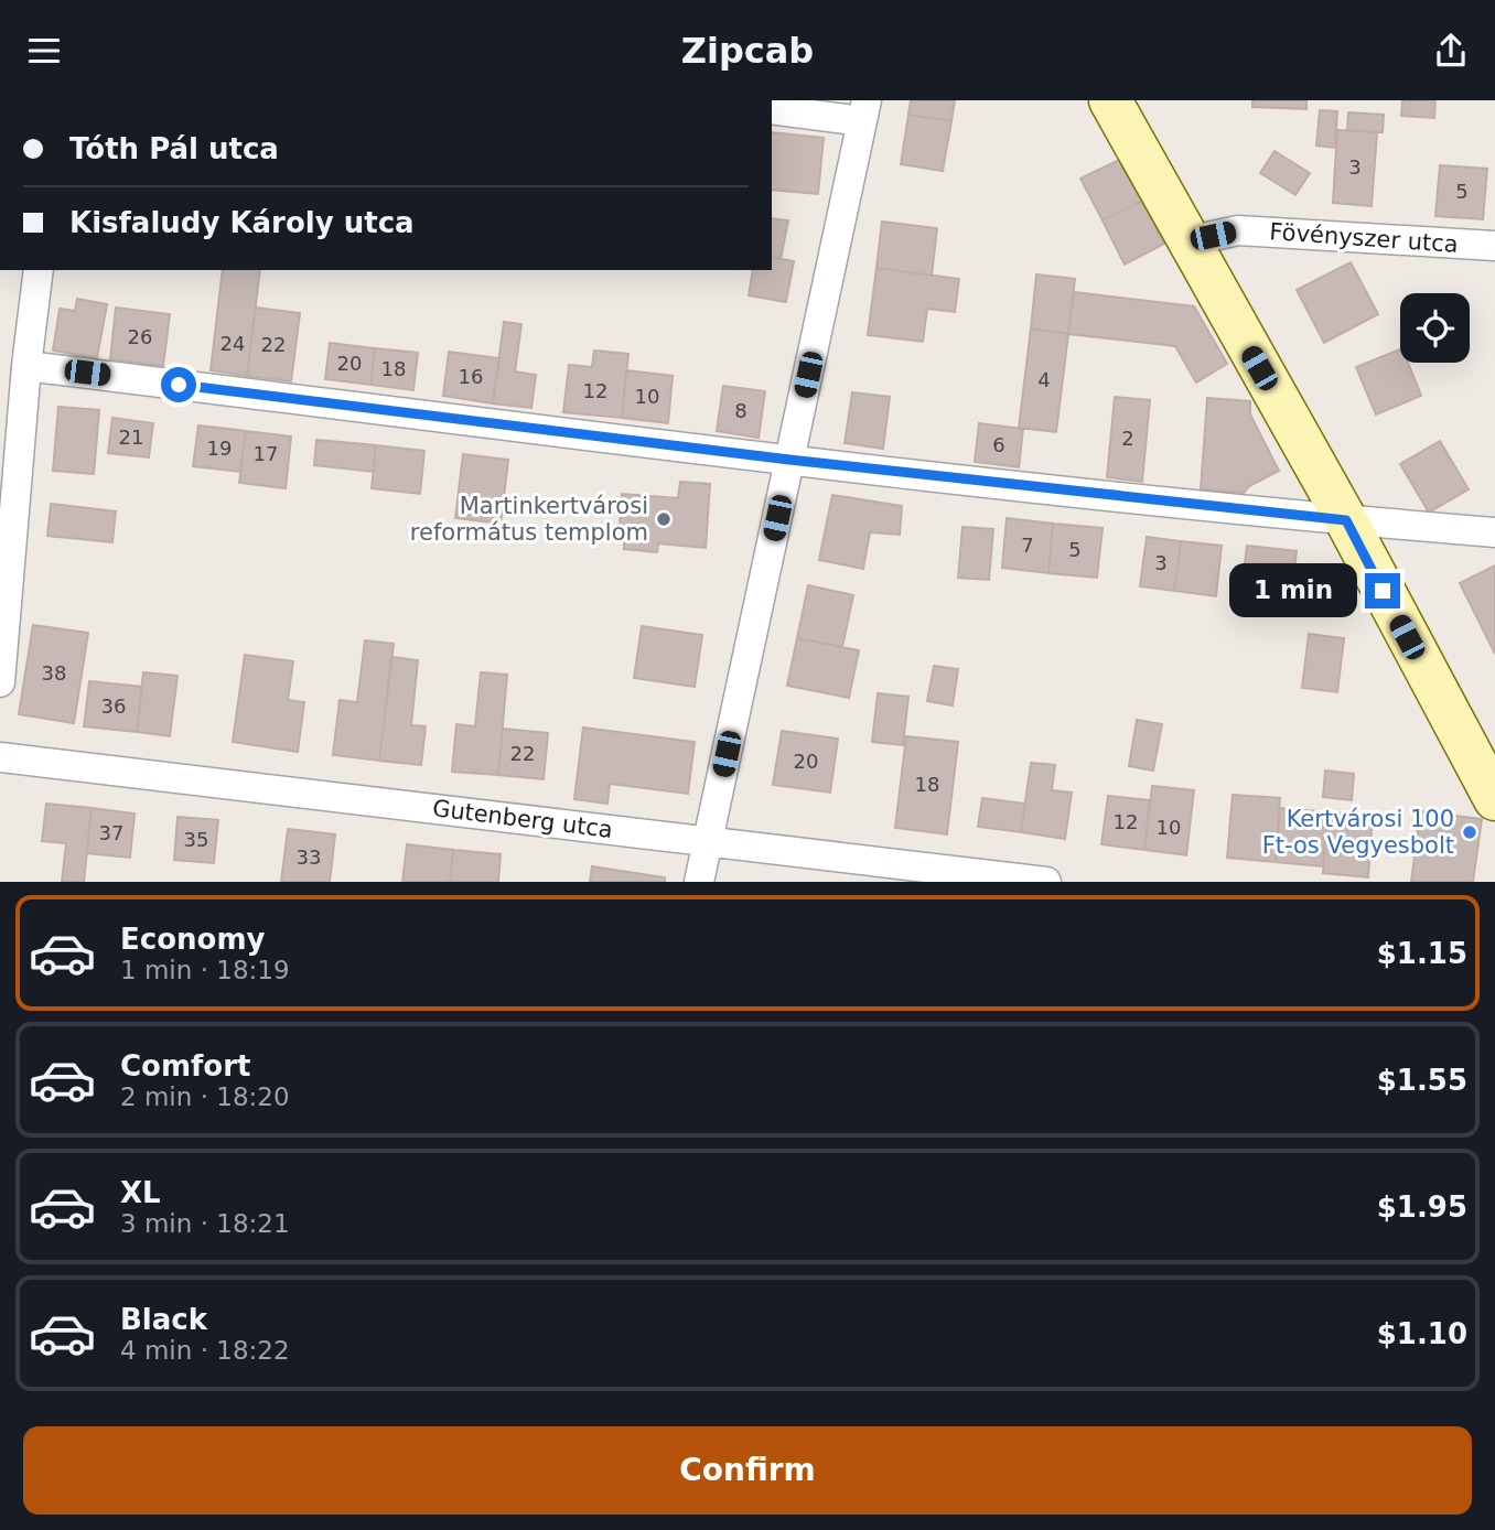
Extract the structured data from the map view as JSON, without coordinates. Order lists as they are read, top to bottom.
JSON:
{
  "streets": {
    "street": ["Fövényszer utca", "Gutenberg utca"]
  },
  "places": ["Martinkertvárosi református templom", "Kertvárosi 100 Ft-os Vegyesbolt"],
  "house_numbers": [
    "3",
    "5",
    "26",
    "24",
    "22",
    "20",
    "18",
    "16",
    "4",
    "12",
    "10",
    "8",
    "21",
    "2",
    "6",
    "19",
    "17",
    "7",
    "5",
    "3",
    "38",
    "36",
    "22",
    "20",
    "18",
    "12",
    "10",
    "37",
    "35",
    "33"
  ],
  "page": {
    "header": "Zipcab",
    "banner": ["Tóth Pál utca", "Kisfaludy Károly utca"],
    "bubble": "1 min",
    "list": [
      {
        "name": "Economy",
        "note": "1 min · 18:19",
        "value": "$1.15"
      },
      {
        "name": "Comfort",
        "note": "2 min · 18:20",
        "value": "$1.55"
      },
      {
        "name": "XL",
        "note": "3 min · 18:21",
        "value": "$1.95"
      },
      {
        "name": "Black",
        "note": "4 min · 18:22",
        "value": "$1.10"
      }
    ],
    "buttons": "Confirm"
  }
}
